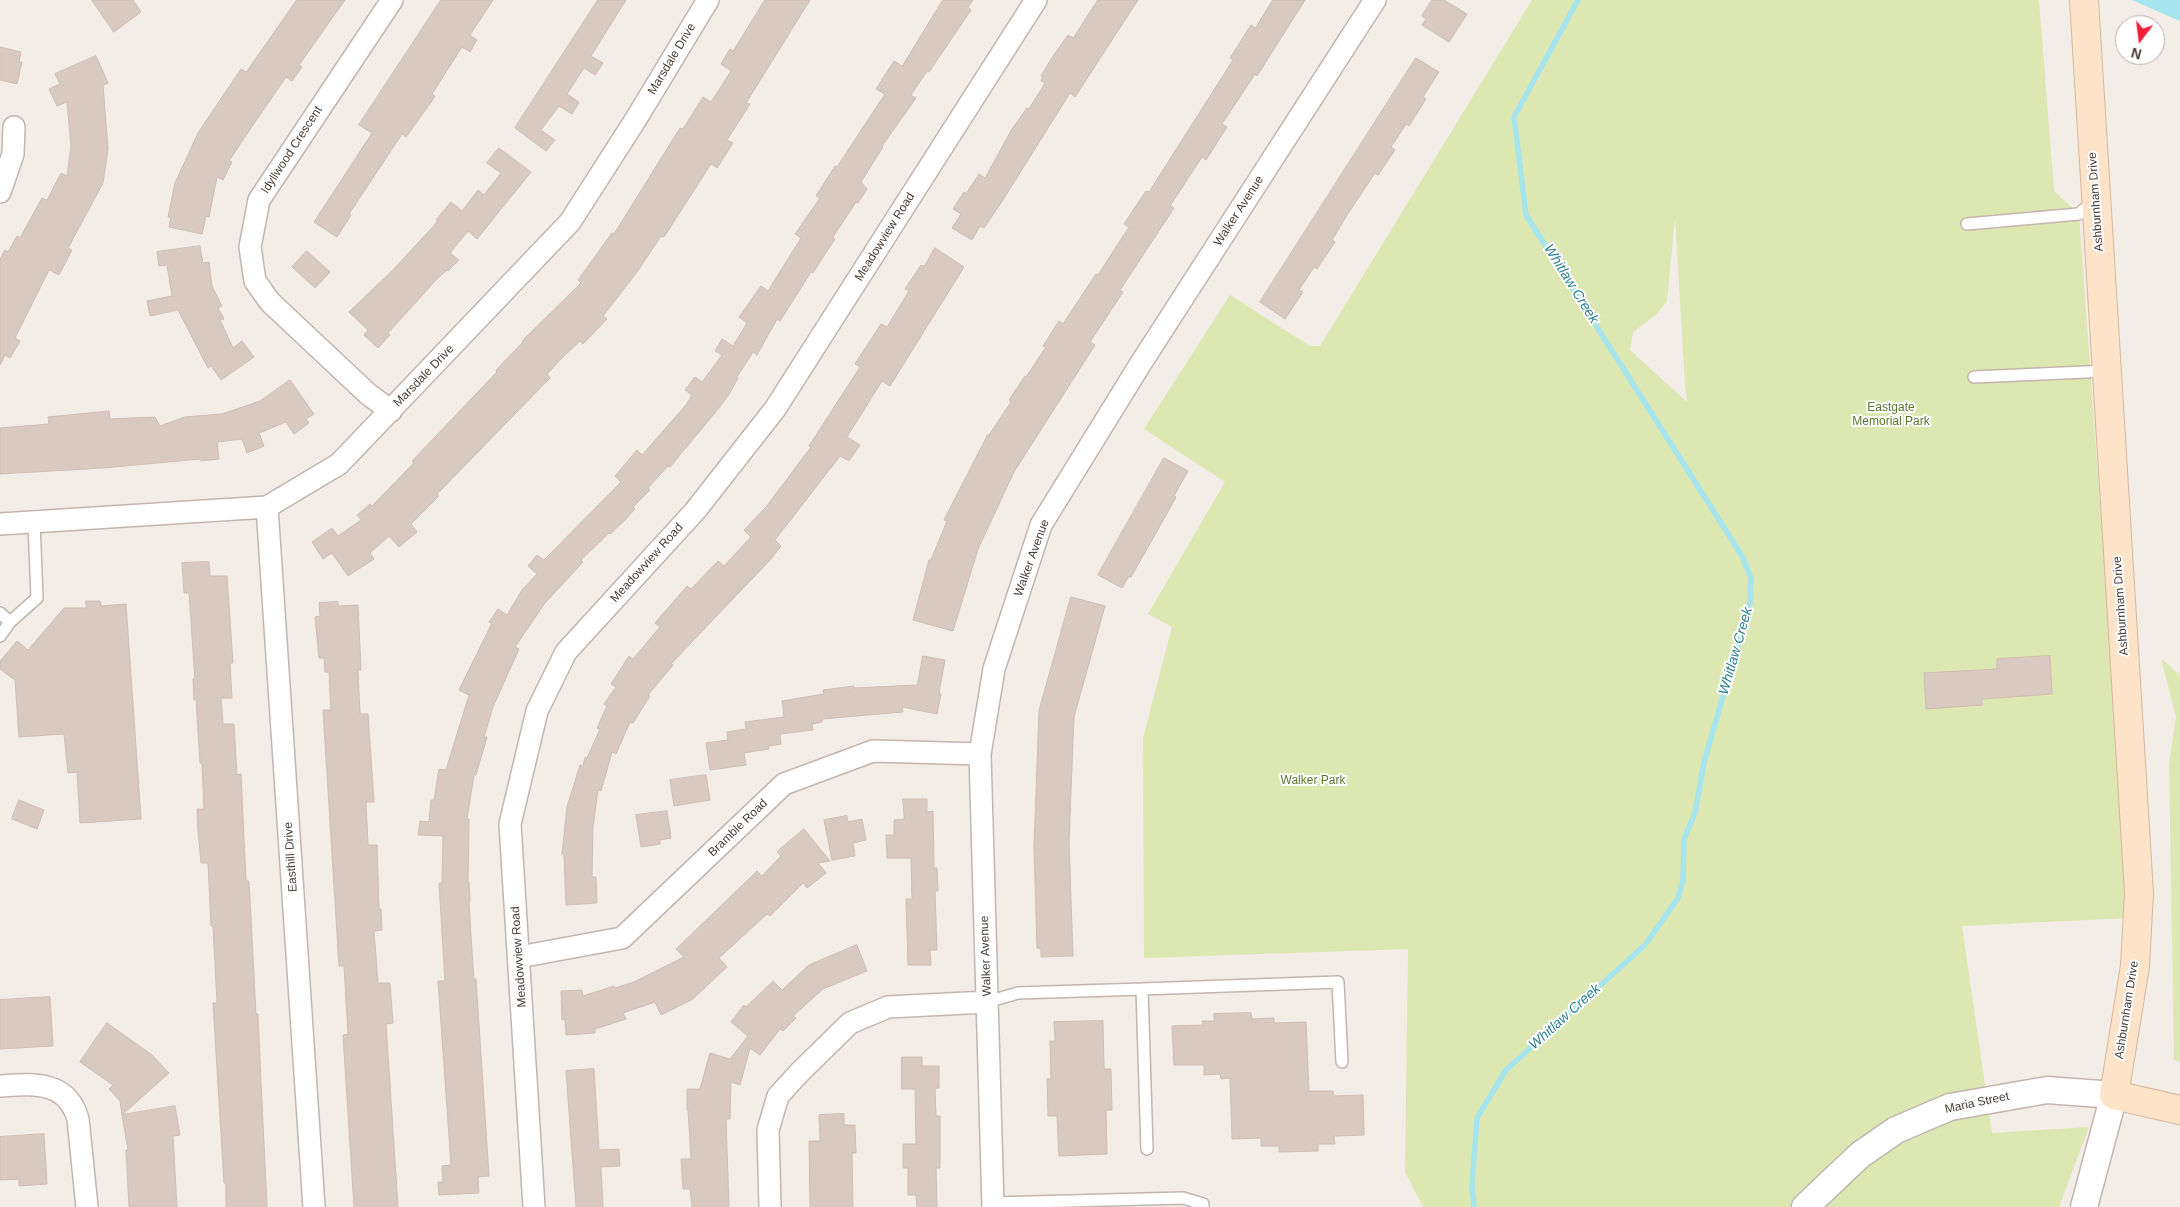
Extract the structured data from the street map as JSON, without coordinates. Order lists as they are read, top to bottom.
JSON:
{
  "streets": {
    "main road": ["Ashburnham Drive", "Maria Street"],
    "street": [
      "Marsdale Drive",
      "Idyllwood Crescent",
      "Walker Avenue",
      "Meadowview Road",
      "Bramble Road",
      "Easthill Drive"
    ]
  },
  "crossings": [
    ["Marsdale Drive", "Idyllwood Crescent"],
    ["Marsdale Drive", "Easthill Drive"],
    ["Ashburnham Drive", "Maria Street"],
    ["Walker Avenue", "Bramble Road"],
    ["Meadowview Road", "Bramble Road"]
  ],
  "water": ["Whitlaw Creek"],
  "parks": ["Eastgate Memorial Park", "Walker Park"],
  "north": "bottom"
}
